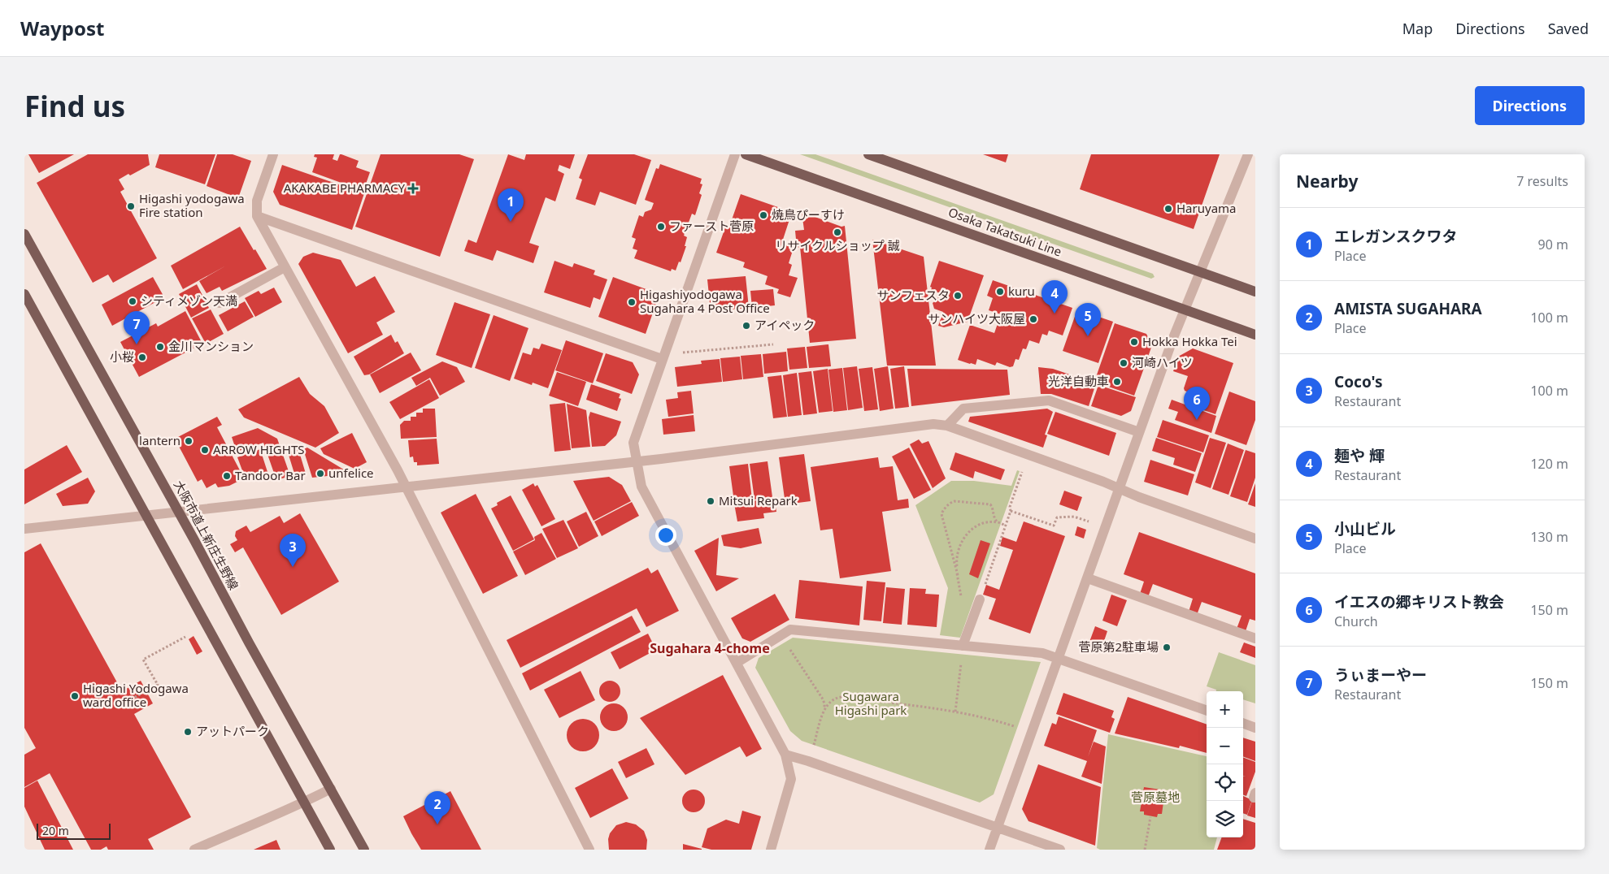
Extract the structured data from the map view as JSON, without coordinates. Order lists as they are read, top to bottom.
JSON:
{
  "streets": {
    "main road": ["Osaka Takatsuki Line", "大阪市道上新庄生野線"]
  },
  "districts": ["Sugahara 4-chome"],
  "parks": ["Sugawara Higashi park", "菅原墓地"],
  "places": {
    "health": ["AKAKABE PHARMACY"],
    "other": [
      "Higashi yodogawa Fire station",
      "Haruyama",
      "焼鳥ぴーすけ",
      "ファースト菅原",
      "リサイクルショップ 誠",
      "kuru",
      "サンフェスタ",
      "シティメゾン天満",
      "Higashiyodogawa Sugahara 4 Post Office",
      "サンハイツ大阪屋",
      "アイペック",
      "Hokka Hokka Tei",
      "金川マンション",
      "小桜",
      "河崎ハイツ",
      "光洋自動車",
      "lantern",
      "ARROW HIGHTS",
      "unfelice",
      "Tandoor Bar",
      "Mitsui Repark",
      "菅原第2駐車場",
      "Higashi Yodogawa ward office",
      "アットパーク"
    ]
  },
  "scale_bar": "20 m",
  "page": {
    "header": "Waypost",
    "nav": ["Map", "Directions", "Saved"],
    "buttons": "Directions",
    "title": "Find us",
    "heading": ["Nearby", "7 results"],
    "pins": [
      "1",
      "4",
      "5",
      "7",
      "6",
      "3",
      "2"
    ],
    "list": [
      {
        "mark": "1",
        "name": "エレガンスクワタ",
        "note": "Place",
        "value": "90 m"
      },
      {
        "mark": "2",
        "name": "AMISTA SUGAHARA",
        "note": "Place",
        "value": "100 m"
      },
      {
        "mark": "3",
        "name": "Coco's",
        "note": "Restaurant",
        "value": "100 m"
      },
      {
        "mark": "4",
        "name": "麺や 輝",
        "note": "Restaurant",
        "value": "120 m"
      },
      {
        "mark": "5",
        "name": "小山ビル",
        "note": "Place",
        "value": "130 m"
      },
      {
        "mark": "6",
        "name": "イエスの郷キリスト教会",
        "note": "Church",
        "value": "150 m"
      },
      {
        "mark": "7",
        "name": "うぃまーやー",
        "note": "Restaurant",
        "value": "150 m"
      }
    ],
    "map_buttons": ["+", "−"],
    "scale": "20 m"
  }
}
